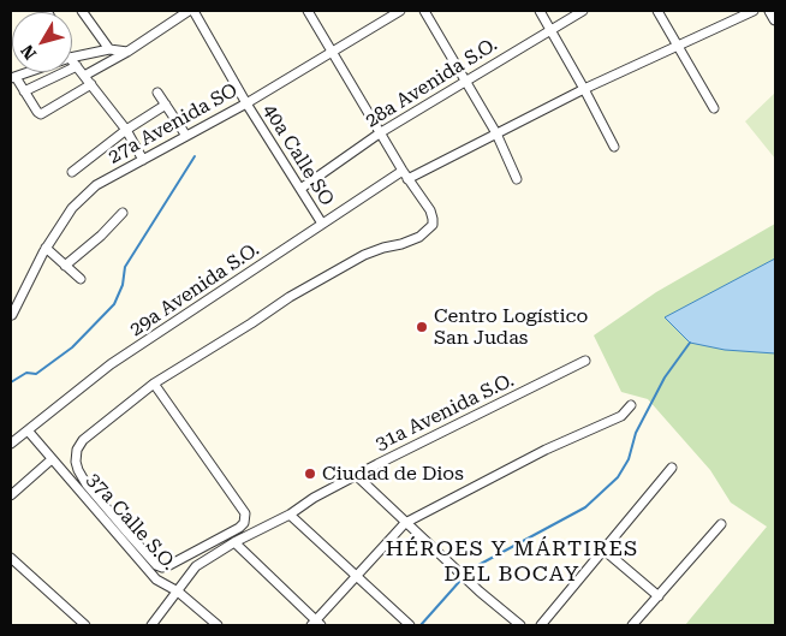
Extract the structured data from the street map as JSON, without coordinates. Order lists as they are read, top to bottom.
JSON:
{
  "streets": {
    "street": [
      "28a Avenida S.O.",
      "27a Avenida SO",
      "40a Calle SO",
      "29a Avenida S.O.",
      "31a Avenida S.O.",
      "37a Calle S.O."
    ]
  },
  "crossings": [
    ["28a Avenida S.O.", "40a Calle SO"],
    ["27a Avenida SO", "40a Calle SO"],
    ["40a Calle SO", "29a Avenida S.O."],
    ["29a Avenida S.O.", "37a Calle S.O."],
    ["31a Avenida S.O.", "37a Calle S.O."]
  ],
  "districts": ["HÉROES Y MÁRTIRES DEL BOCAY"],
  "places": ["Centro Logístico San Judas", "Ciudad de Dios"],
  "north": "bottom left"
}
